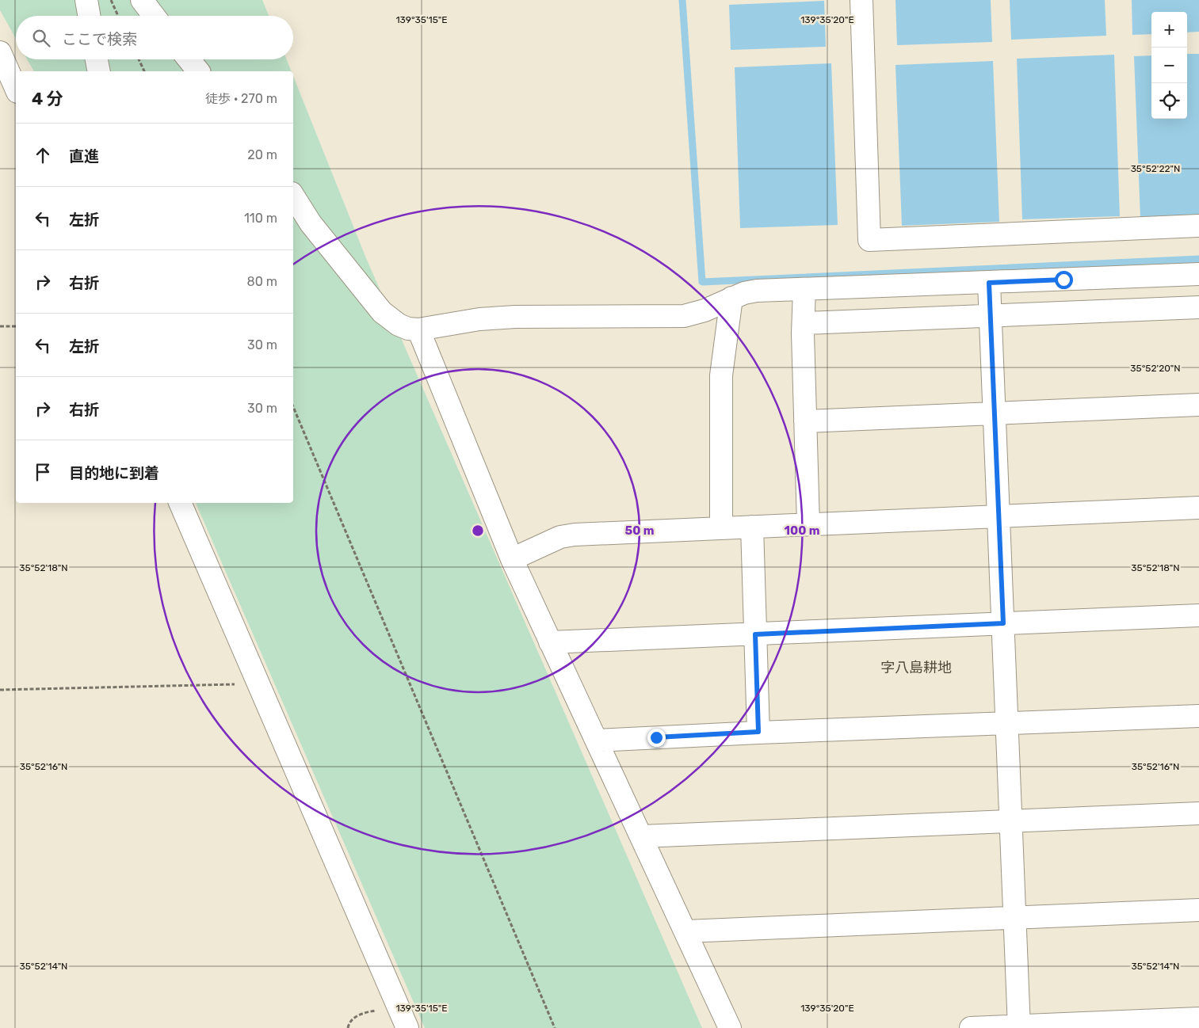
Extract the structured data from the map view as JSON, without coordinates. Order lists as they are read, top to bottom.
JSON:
{
  "districts": ["字八島耕地"],
  "page": {
    "map_buttons": ["+", "−"],
    "search": "ここで検索",
    "heading": ["4 分", "徒歩 · 270 m"],
    "list": [
      ["直進", "20 m"],
      ["左折", "110 m"],
      ["右折", "80 m"],
      ["左折", "30 m"],
      ["右折", "30 m"],
      "目的地に到着"
    ]
  },
  "coordinates": [
    "139°35'15\"E",
    "139°35'20\"E",
    "35°52'22\"N",
    "35°52'20\"N",
    "35°52'18\"N",
    "35°52'16\"N",
    "35°52'14\"N"
  ],
  "rings": ["50 m", "100 m"]
}
